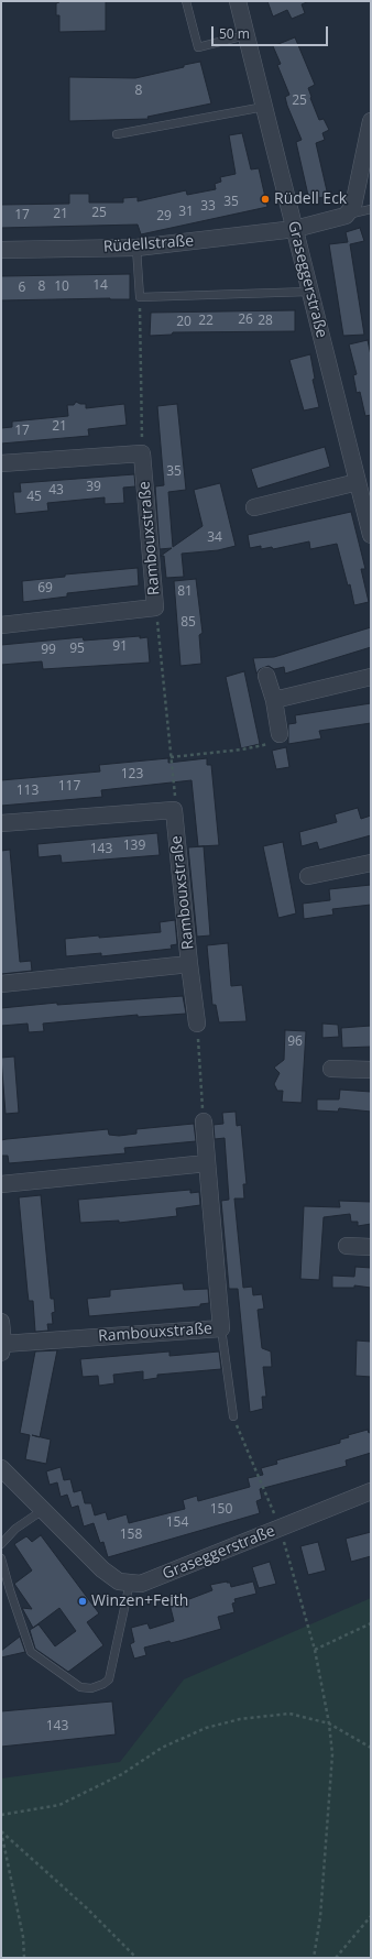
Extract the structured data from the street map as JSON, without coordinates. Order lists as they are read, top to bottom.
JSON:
{
  "streets": {
    "street": ["Rüdellstraße", "Graseggerstraße", "Rambouxstraße"]
  },
  "crossings": [
    ["Rüdellstraße", "Graseggerstraße"]
  ],
  "places": ["Rüdell Eck", "Winzen+Feith"],
  "house_numbers": [
    "8",
    "25",
    "35",
    "33",
    "31",
    "25",
    "21",
    "17",
    "29",
    "14",
    "8",
    "10",
    "6",
    "26",
    "22",
    "28",
    "20",
    "21",
    "17",
    "35",
    "39",
    "43",
    "45",
    "34",
    "69",
    "81",
    "85",
    "91",
    "95",
    "99",
    "123",
    "117",
    "113",
    "139",
    "143",
    "96",
    "150",
    "154",
    "158",
    "143"
  ],
  "scale_bar": "50 m"
}
